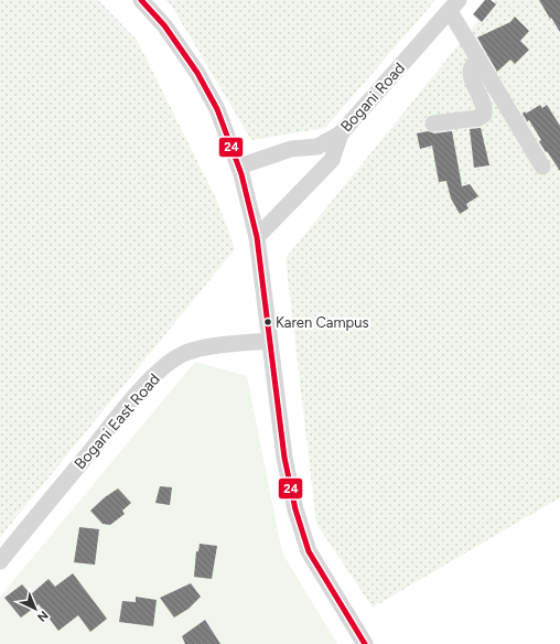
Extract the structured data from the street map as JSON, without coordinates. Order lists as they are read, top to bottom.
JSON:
{
  "streets": {
    "street": ["Bogani Road", "Bogani East Road"]
  },
  "places": ["Karen Campus"],
  "lines": ["transit line 24"],
  "north": "bottom right"
}
